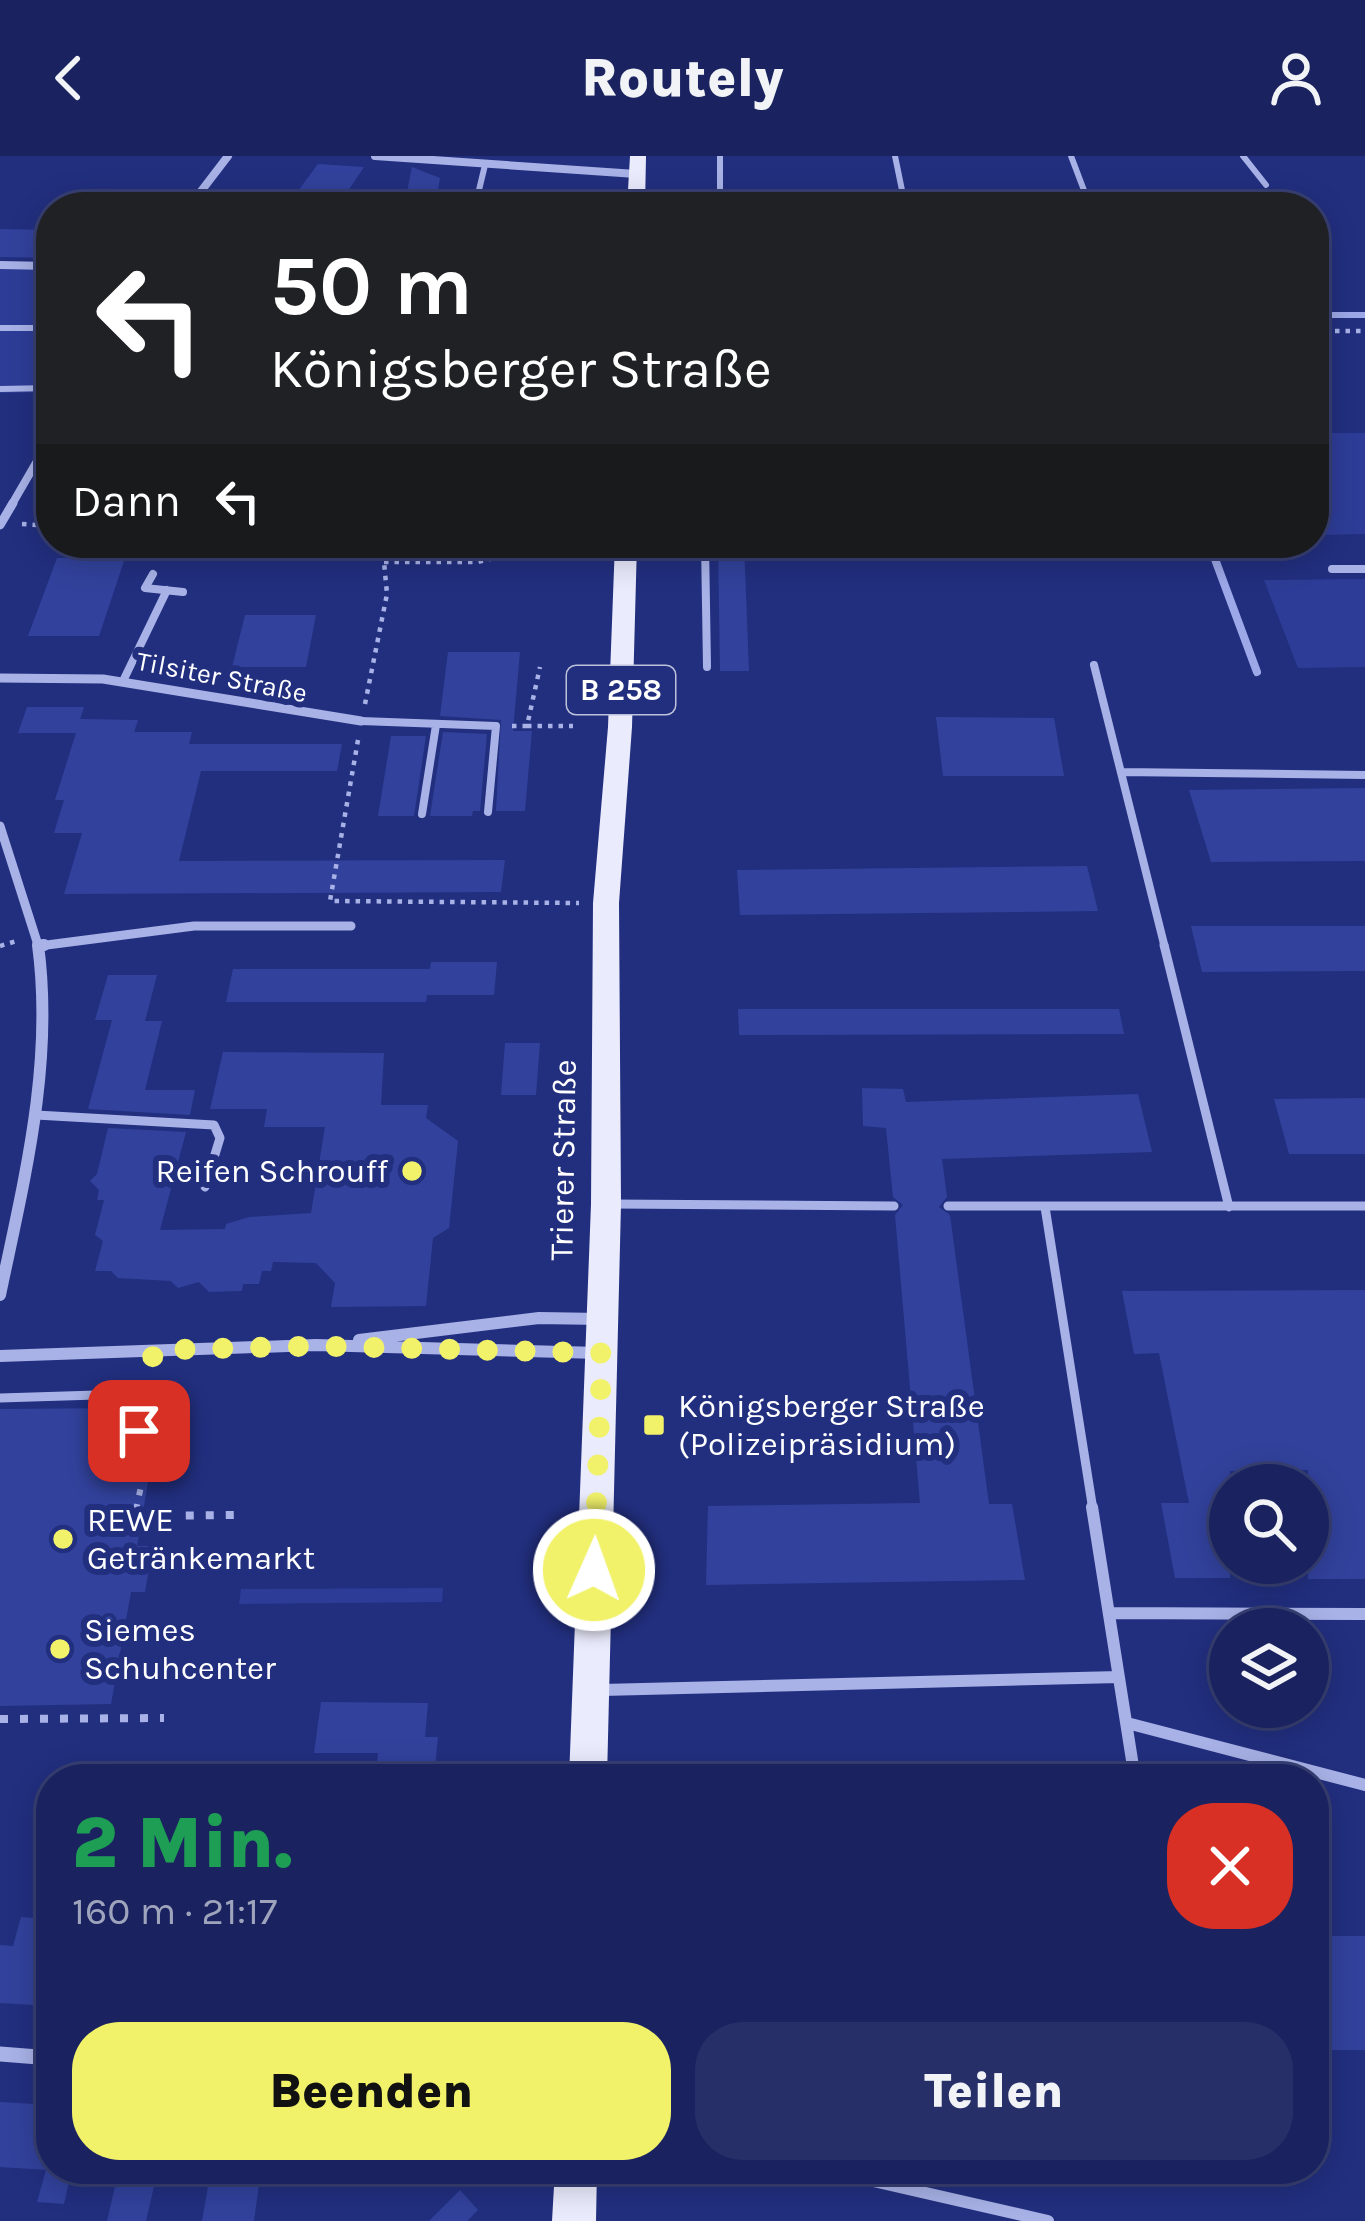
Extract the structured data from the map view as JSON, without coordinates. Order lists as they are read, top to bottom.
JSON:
{
  "streets": {
    "main road": ["B 258", "Trierer Straße"],
    "street": ["Tilsiter Straße"]
  },
  "places": {
    "other": ["Reifen Schrouff", "REWE Getränkemarkt", "Siemes Schuhcenter"],
    "transit": ["Königsberger Straße (Polizeipräsidium)"]
  },
  "page": {
    "header": "Routely",
    "turn": ["50 m", "Königsberger Straße"],
    "then": "Dann",
    "heading": ["2 Min.", "160 m · 21:17"],
    "buttons": ["Beenden", "Teilen"]
  }
}
